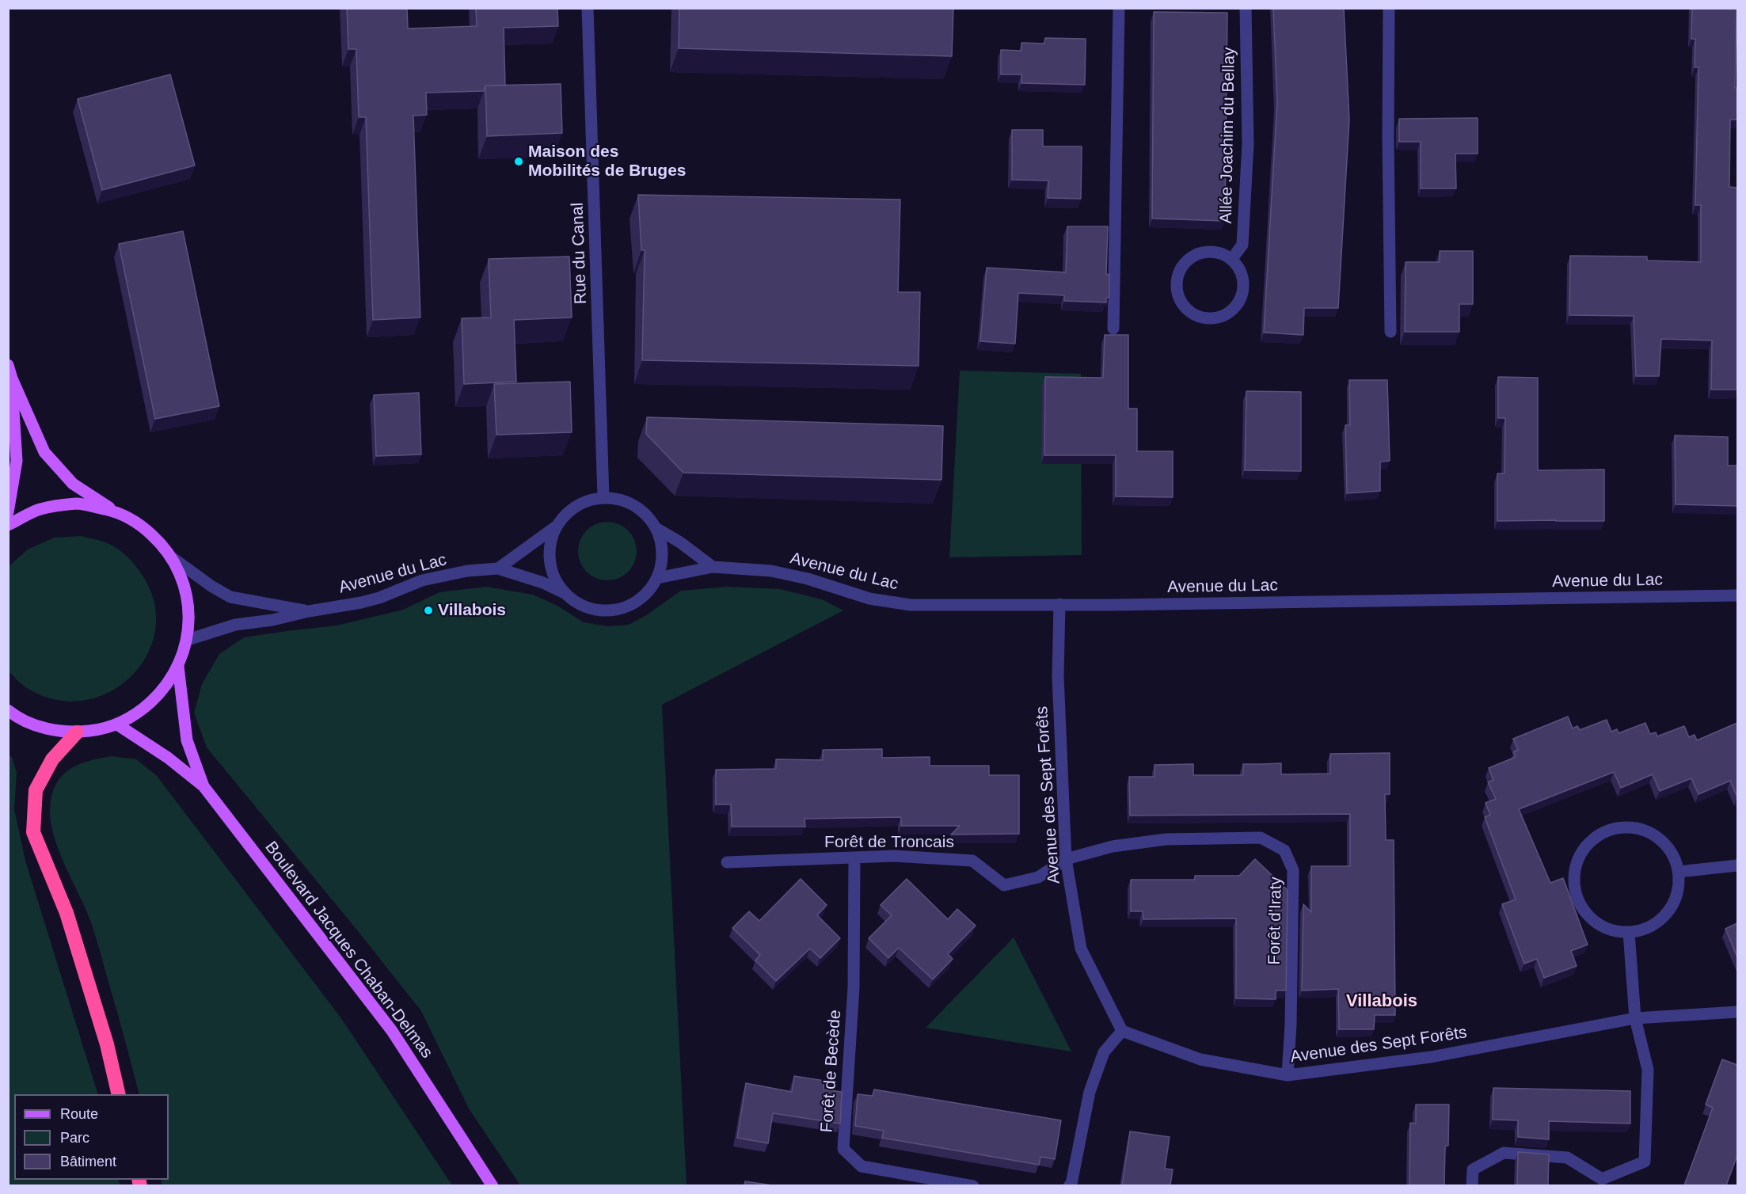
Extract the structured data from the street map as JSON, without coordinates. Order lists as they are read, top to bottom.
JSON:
{
  "streets": {
    "main road": ["Boulevard Jacques Chaban-Delmas"],
    "street": [
      "Allée Joachim du Bellay",
      "Rue du Canal",
      "Avenue du Lac",
      "Avenue des Sept Forêts",
      "Forêt de Troncais",
      "Forêt d'Iraty",
      "Forêt de Becède"
    ]
  },
  "crossings": [
    ["Rue du Canal", "Avenue du Lac"],
    ["Avenue du Lac", "Avenue des Sept Forêts"],
    ["Avenue des Sept Forêts", "Forêt de Troncais"],
    ["Avenue des Sept Forêts", "Forêt d'Iraty"],
    ["Forêt de Troncais", "Forêt d'Iraty"],
    ["Forêt de Troncais", "Forêt de Becède"]
  ],
  "districts": ["Villabois"],
  "places": ["Maison des Mobilités de Bruges", "Villabois"],
  "legend": ["Route", "Parc", "Bâtiment"]
}
